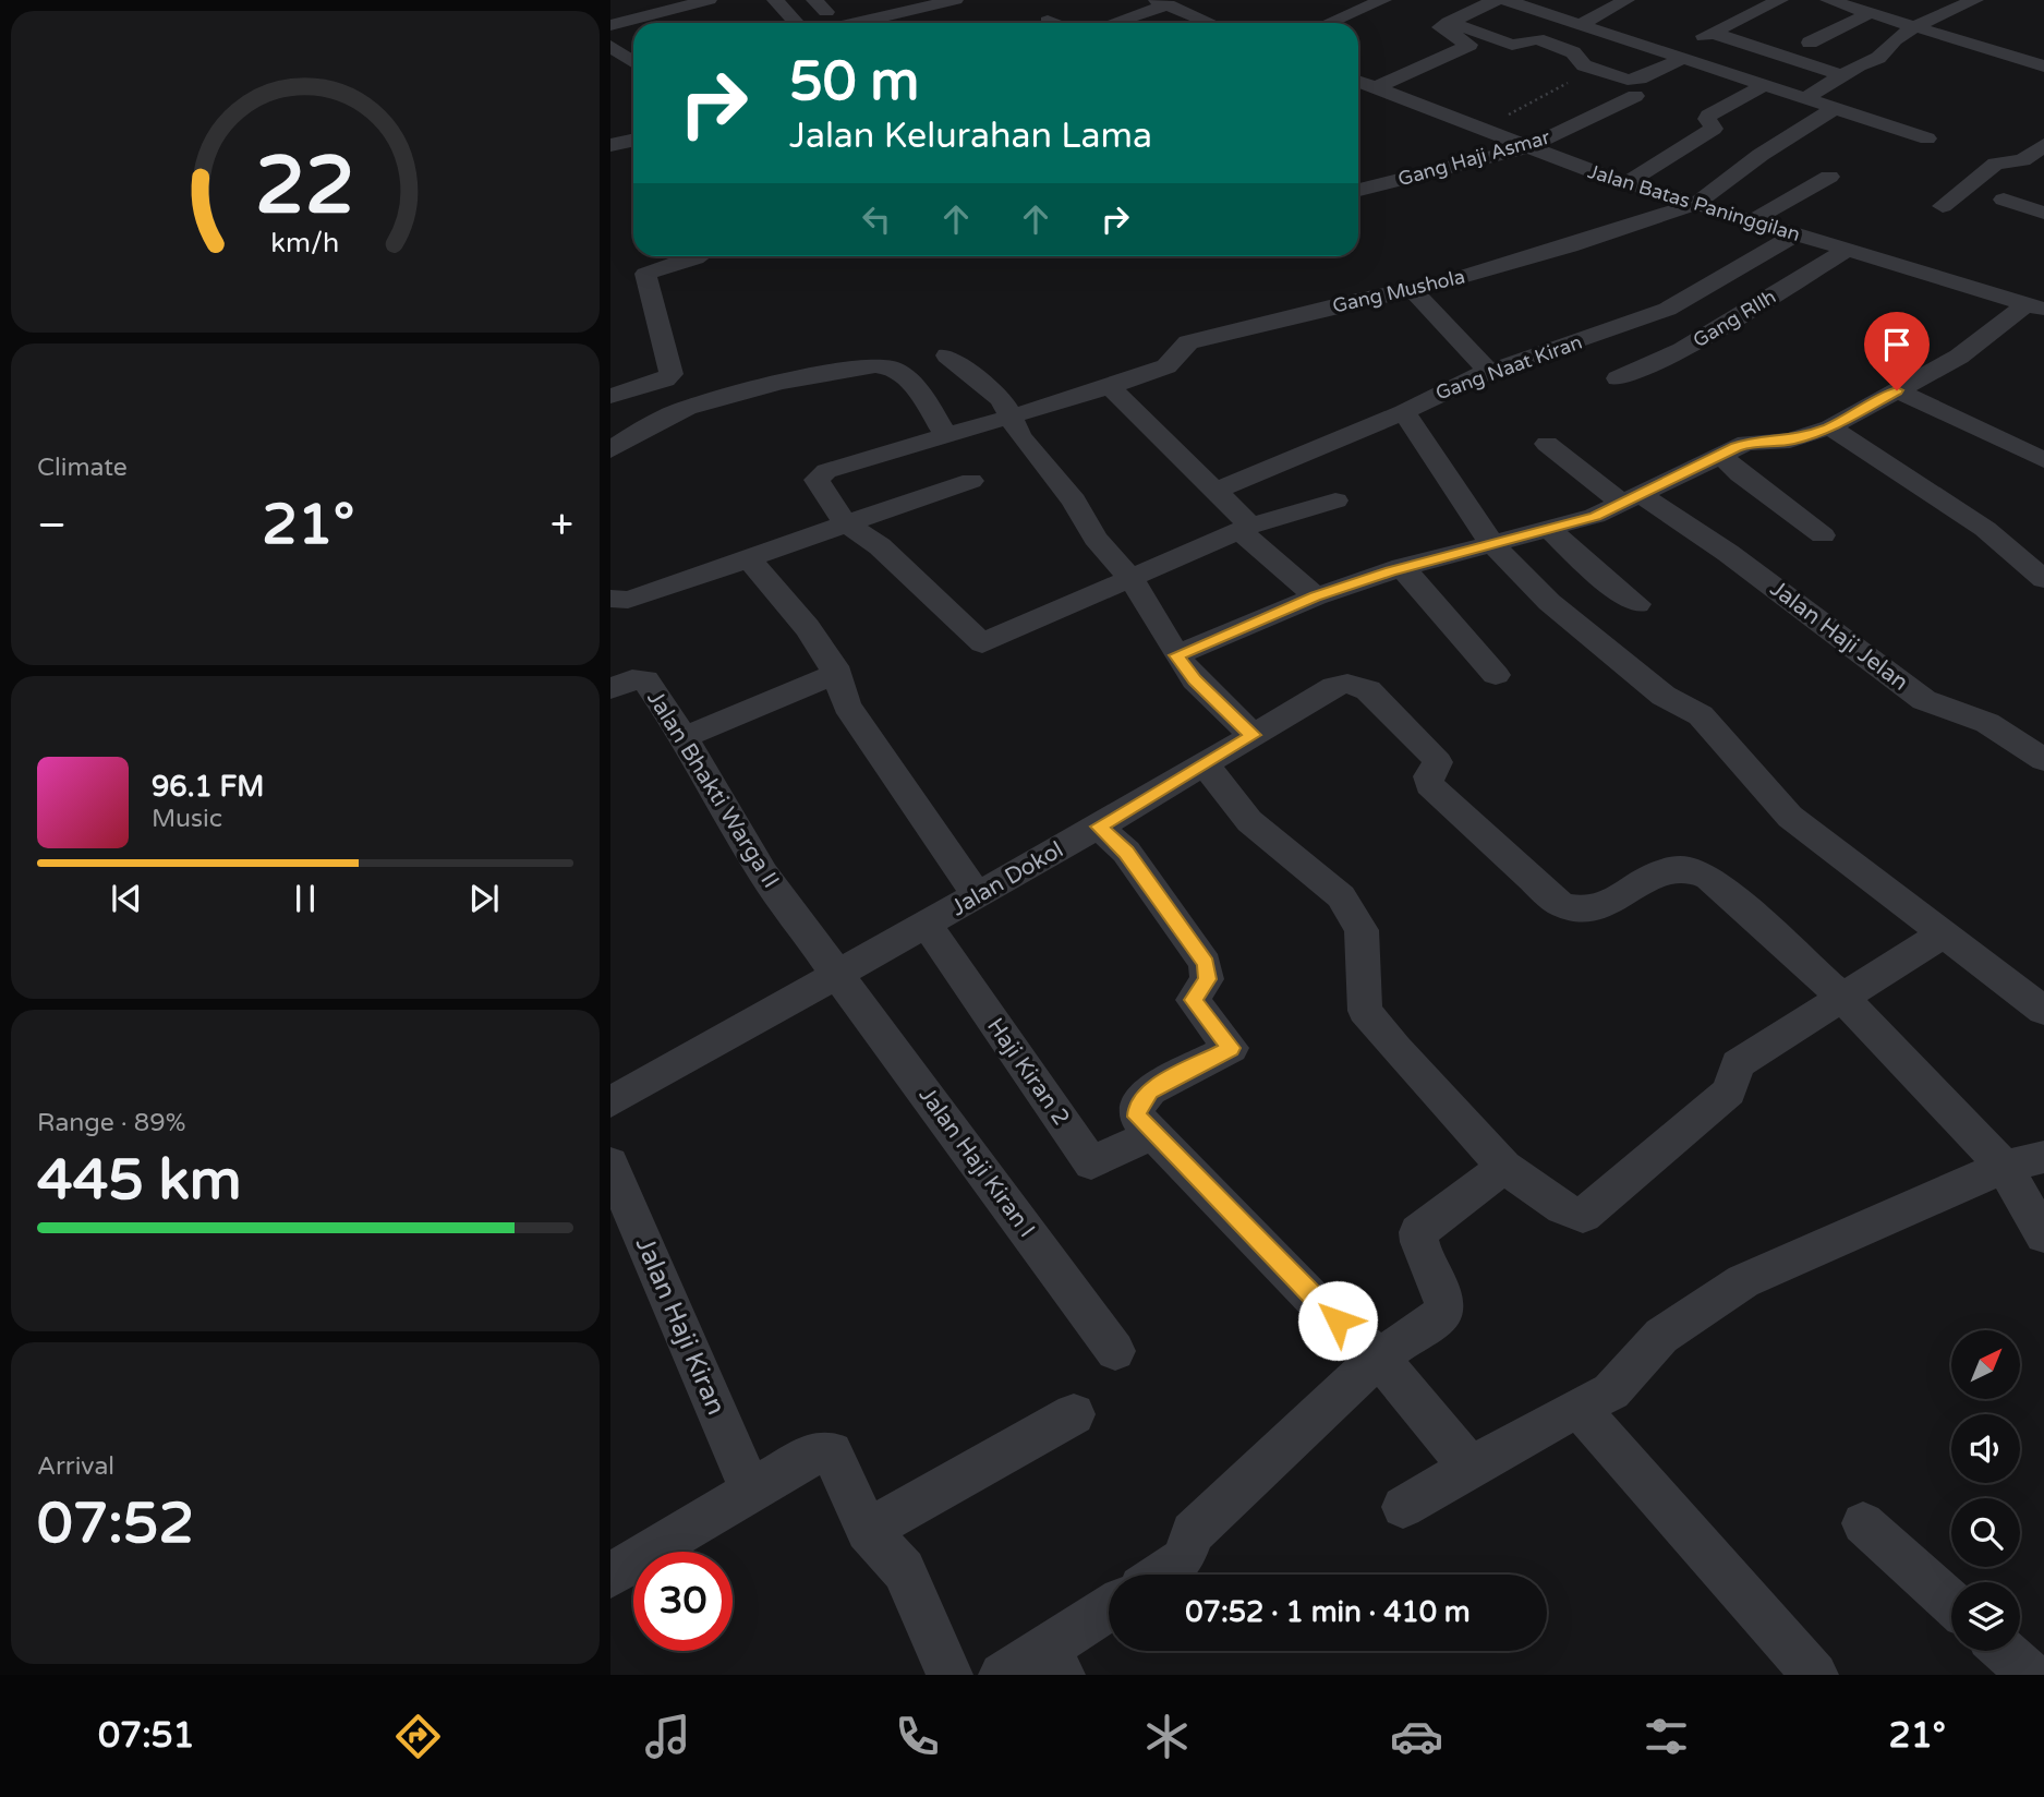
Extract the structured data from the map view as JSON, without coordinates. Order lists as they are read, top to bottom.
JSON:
{
  "streets": {
    "street": [
      "Gang Haji Asmar",
      "Jalan Batas Paninggilan",
      "Gang Mushola",
      "Gang RIIh",
      "Gang Naat Kiran",
      "Jalan Haji Jelan",
      "Jalan Bhakti Warga II",
      "Jalan Dokol",
      "Haji Kiran 2",
      "Jalan Haji Kiran I",
      "Jalan Haji Kiran"
    ]
  },
  "crossings": [
    ["Gang Haji Asmar", "Jalan Batas Paninggilan"],
    ["Jalan Batas Paninggilan", "Gang Mushola"],
    ["Jalan Batas Paninggilan", "Gang RIIh"],
    ["Jalan Batas Paninggilan", "Gang Naat Kiran"],
    ["Jalan Bhakti Warga II", "Jalan Dokol"],
    ["Jalan Bhakti Warga II", "Jalan Haji Kiran I"],
    ["Jalan Dokol", "Haji Kiran 2"],
    ["Jalan Dokol", "Jalan Haji Kiran I"]
  ],
  "north": "top right",
  "page": {
    "turn": ["50 m", "Jalan Kelurahan Lama"],
    "tile": [
      "Climate",
      ["Range · 89%", "445 km"],
      ["Arrival", "07:52"]
    ],
    "heat": ["−", "21°", "+"],
    "song": ["96.1 FM", "Music"],
    "limit": "30",
    "trip": "07:52 · 1 min · 410 m",
    "tabs": ["07:51", "21°"],
    "gauge": ["22", "km/h"]
  }
}
